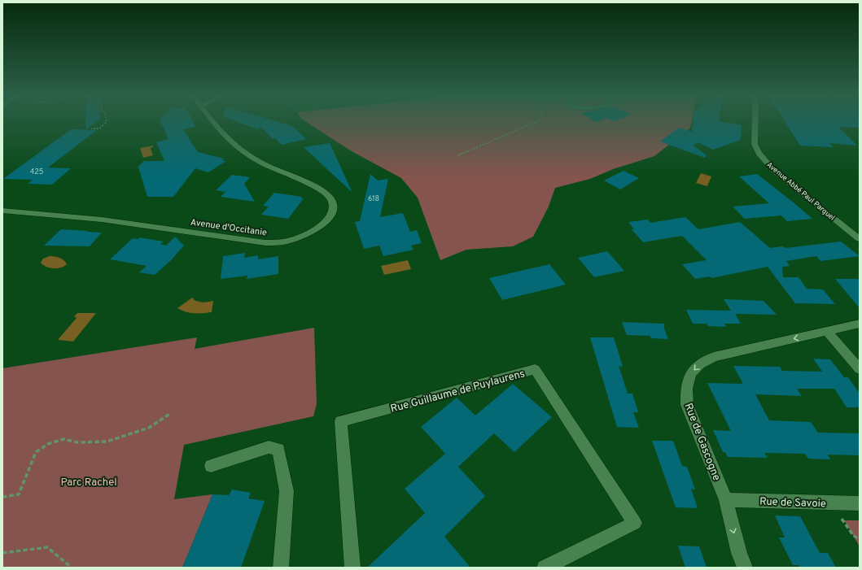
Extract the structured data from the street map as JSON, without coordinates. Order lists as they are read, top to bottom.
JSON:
{
  "streets": {
    "street": [
      "Avenue Abbé Paul Parguel",
      "Avenue d'Occitanie",
      "Rue Guillaume de Puylaurens",
      "Rue de Gascogne",
      "Rue de Savoie"
    ]
  },
  "crossings": [
    ["Rue de Gascogne", "Rue de Savoie"]
  ],
  "parks": ["Parc Rachel"],
  "house_numbers": ["425", "618"]
}
